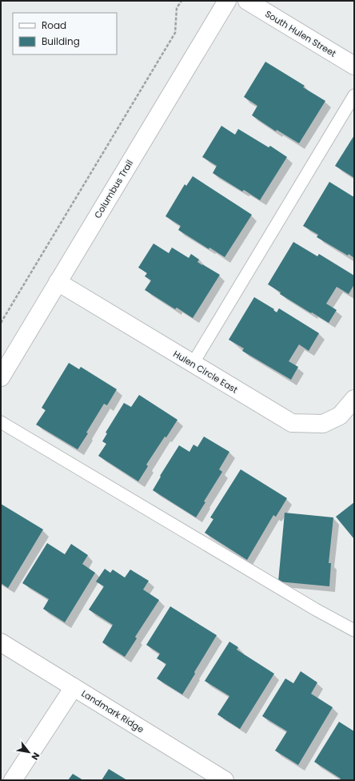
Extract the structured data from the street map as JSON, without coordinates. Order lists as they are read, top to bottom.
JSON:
{
  "streets": {
    "street": [
      "South Hulen Street",
      "Columbus Trail",
      "Hulen Circle East",
      "Landmark Ridge"
    ]
  },
  "crossings": [
    ["Columbus Trail", "Hulen Circle East"]
  ],
  "legend": ["Road", "Building"],
  "north": "bottom right"
}
